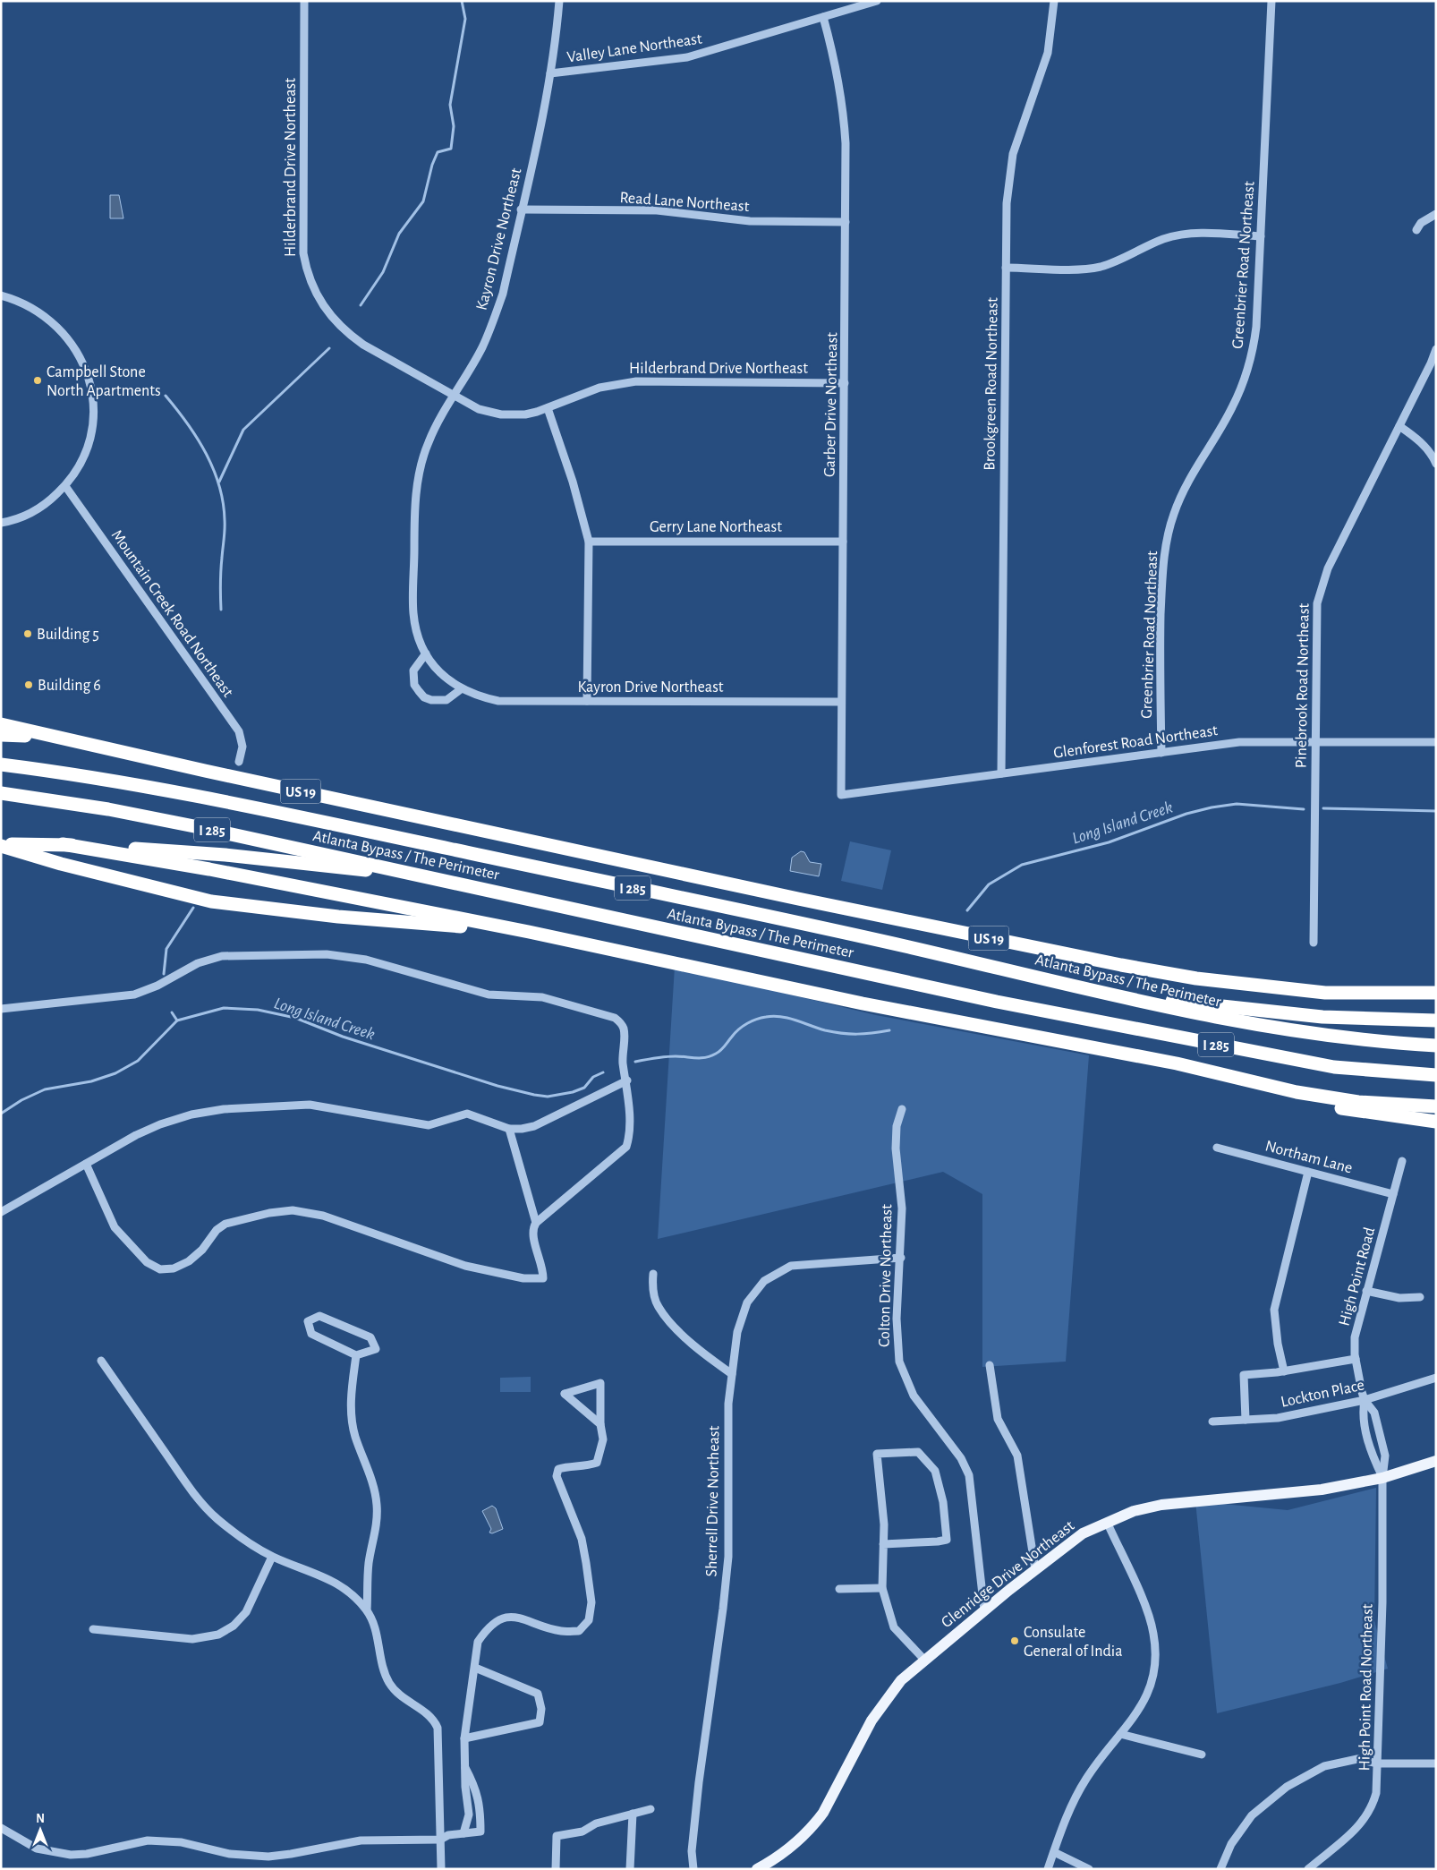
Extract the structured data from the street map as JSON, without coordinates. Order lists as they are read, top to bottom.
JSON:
{
  "streets": {
    "highway": ["US 19", "I 285", "Atlanta Bypass / The Perimeter"],
    "main road": ["Glenridge Drive Northeast"],
    "street": [
      "Valley Lane Northeast",
      "Hilderbrand Drive Northeast",
      "Read Lane Northeast",
      "Kayron Drive Northeast",
      "Greenbrier Road Northeast",
      "Brookgreen Road Northeast",
      "Garber Drive Northeast",
      "Gerry Lane Northeast",
      "Mountain Creek Road Northeast",
      "Pinebrook Road Northeast",
      "Glenforest Road Northeast",
      "Northam Lane",
      "Colton Drive Northeast",
      "High Point Road",
      "Lockton Place",
      "Sherrell Drive Northeast",
      "High Point Road Northeast"
    ]
  },
  "crossings": [
    ["Valley Lane Northeast", "Kayron Drive Northeast"],
    ["Valley Lane Northeast", "Garber Drive Northeast"],
    ["Hilderbrand Drive Northeast", "Kayron Drive Northeast"],
    ["Hilderbrand Drive Northeast", "Garber Drive Northeast"],
    ["Read Lane Northeast", "Kayron Drive Northeast"],
    ["Read Lane Northeast", "Garber Drive Northeast"],
    ["Kayron Drive Northeast", "Garber Drive Northeast"],
    ["Greenbrier Road Northeast", "Glenforest Road Northeast"],
    ["Brookgreen Road Northeast", "Glenforest Road Northeast"],
    ["Garber Drive Northeast", "Gerry Lane Northeast"],
    ["Garber Drive Northeast", "Glenforest Road Northeast"],
    ["Pinebrook Road Northeast", "Glenforest Road Northeast"],
    ["Northam Lane", "High Point Road"],
    ["Colton Drive Northeast", "Sherrell Drive Northeast"],
    ["Colton Drive Northeast", "Glenridge Drive Northeast"],
    ["High Point Road", "Lockton Place"],
    ["High Point Road", "Glenridge Drive Northeast"],
    ["High Point Road", "High Point Road Northeast"],
    ["Glenridge Drive Northeast", "High Point Road Northeast"]
  ],
  "water": ["Long Island Creek"],
  "places": [
    "Campbell Stone North Apartments",
    "Building 5",
    "Building 6",
    "Consulate General of India"
  ],
  "north": "top"
}
